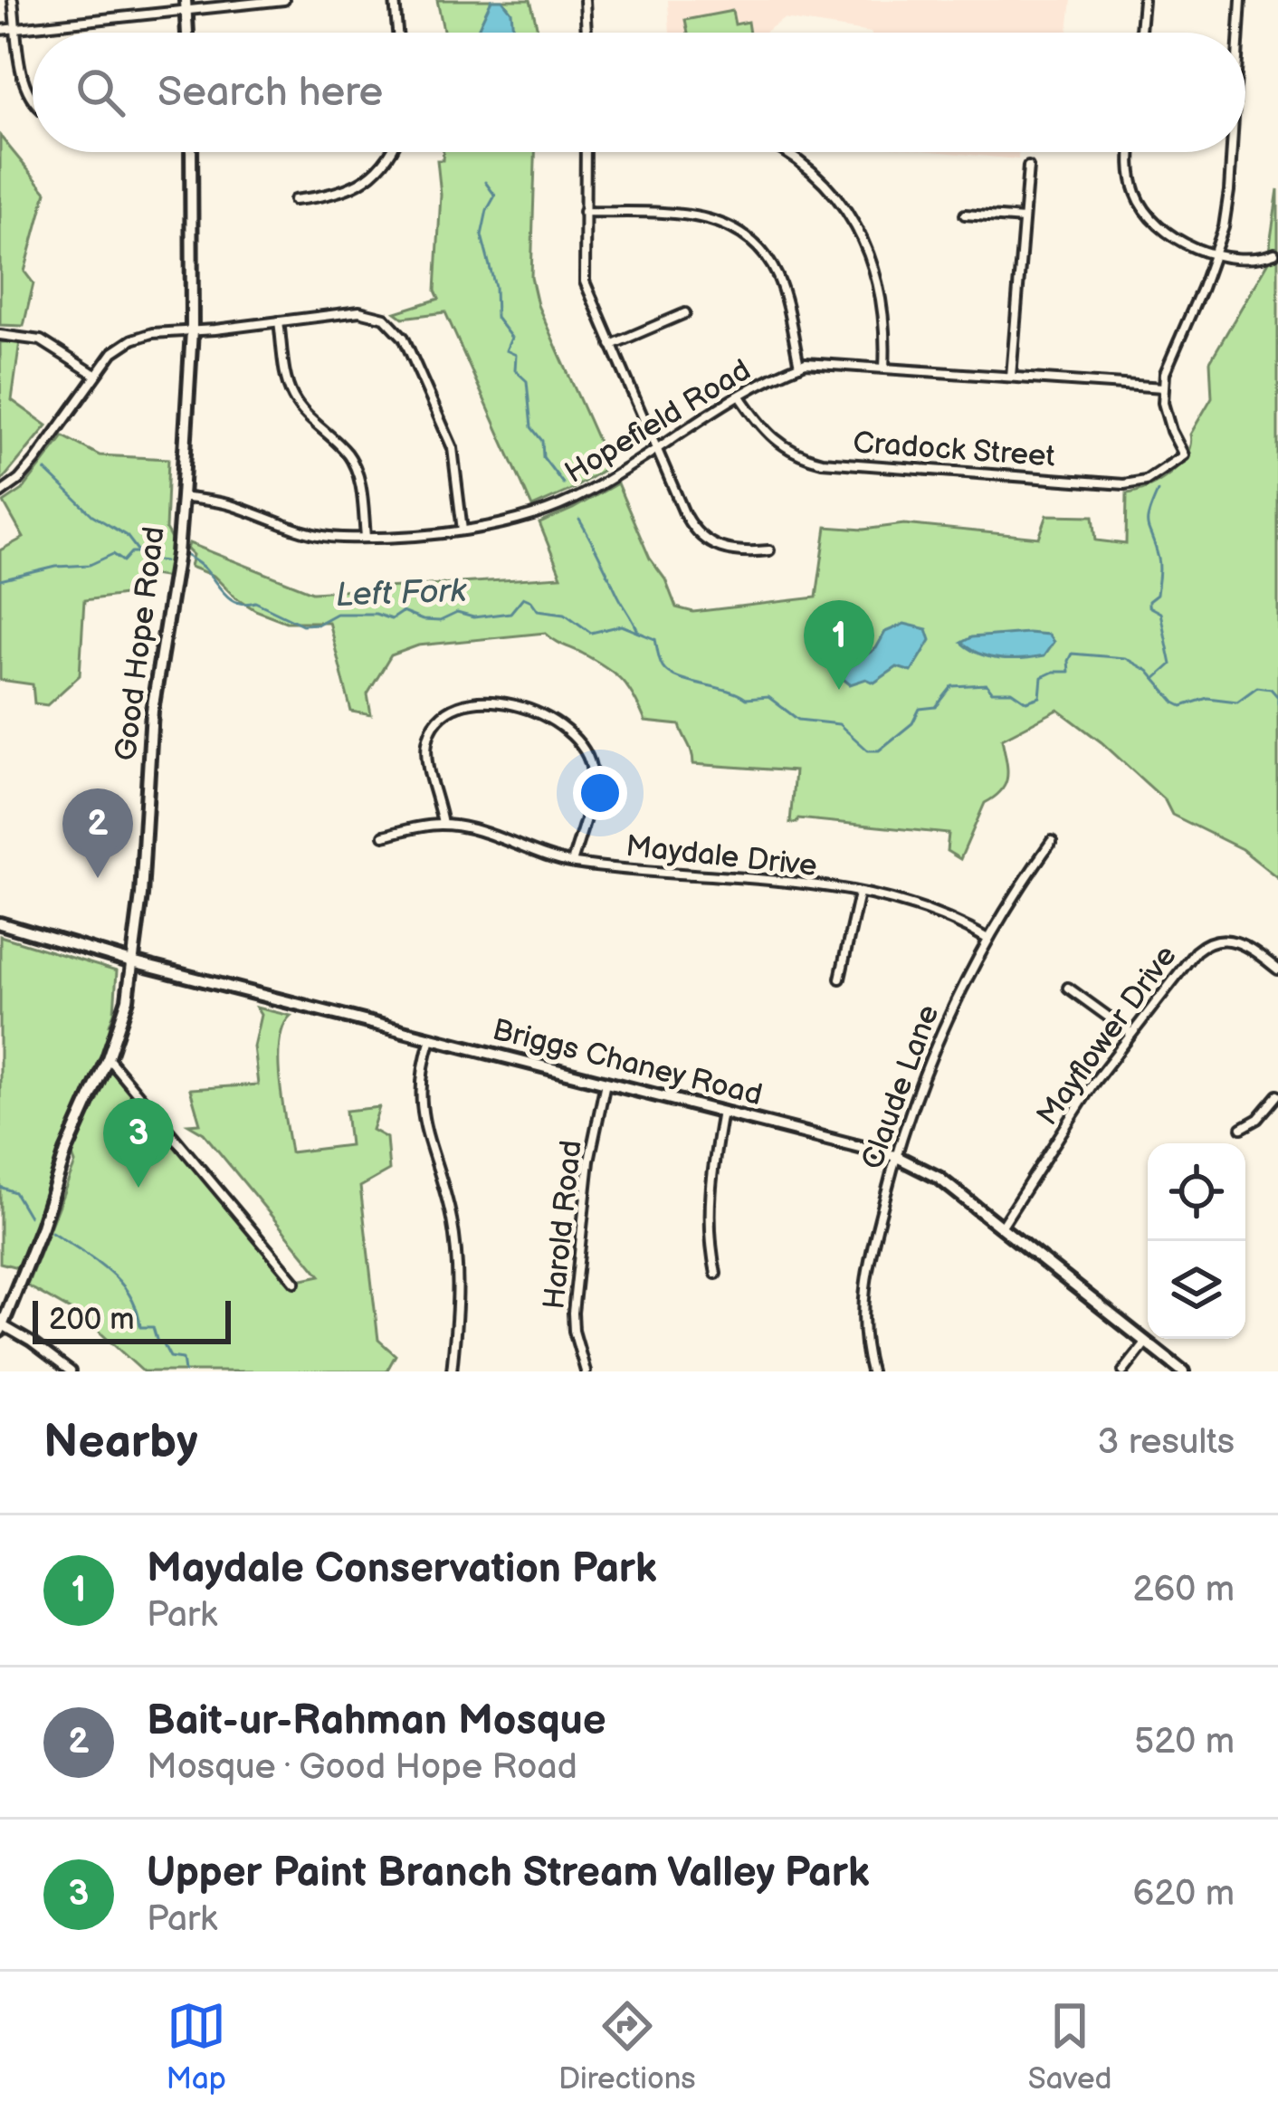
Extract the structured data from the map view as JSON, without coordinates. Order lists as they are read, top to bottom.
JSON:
{
  "streets": {
    "main road": ["Good Hope Road", "Briggs Chaney Road"],
    "street": [
      "Hopefield Road",
      "Cradock Street",
      "Maydale Drive",
      "Mayflower Drive",
      "Claude Lane",
      "Harold Road"
    ]
  },
  "crossings": [
    ["Hopefield Road", "Cradock Street"],
    ["Hopefield Road", "Good Hope Road"],
    ["Good Hope Road", "Briggs Chaney Road"],
    ["Maydale Drive", "Claude Lane"],
    ["Mayflower Drive", "Briggs Chaney Road"],
    ["Briggs Chaney Road", "Claude Lane"],
    ["Briggs Chaney Road", "Harold Road"]
  ],
  "water": ["Left Fork"],
  "scale_bar": "200 m",
  "page": {
    "search": "Search here",
    "pins": ["1", "2", "3"],
    "scale": "200 m",
    "heading": ["Nearby", "3 results"],
    "list": [
      {
        "mark": "1",
        "name": "Maydale Conservation Park",
        "note": "Park",
        "value": "260 m"
      },
      {
        "mark": "2",
        "name": "Bait-ur-Rahman Mosque",
        "note": "Mosque · Good Hope Road",
        "value": "520 m"
      },
      {
        "mark": "3",
        "name": "Upper Paint Branch Stream Valley Park",
        "note": "Park",
        "value": "620 m"
      }
    ],
    "nav": ["Map", "Directions", "Saved"]
  }
}
